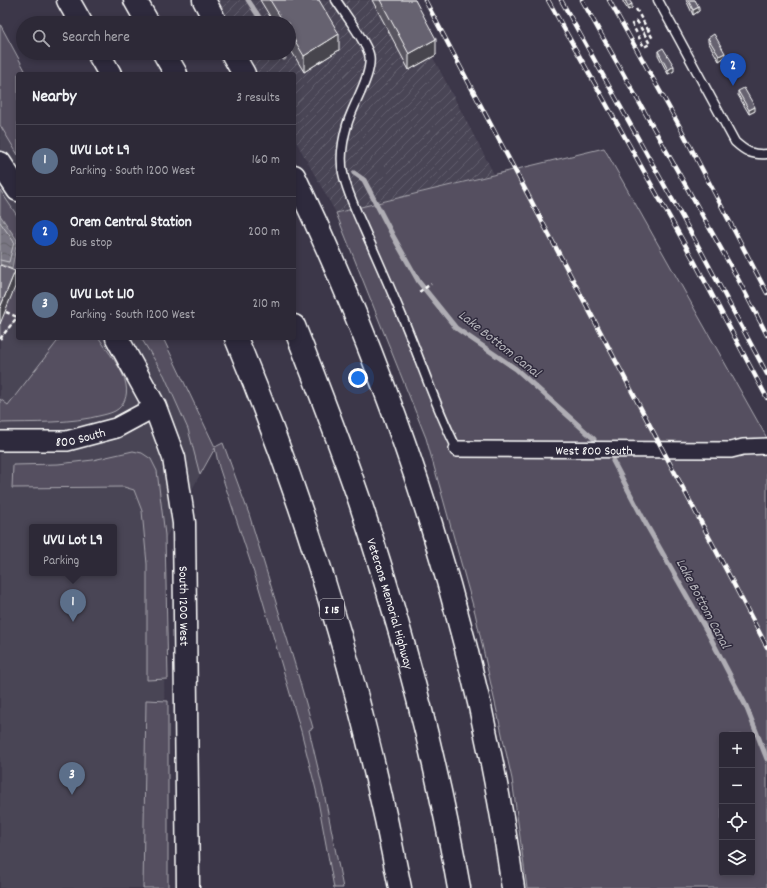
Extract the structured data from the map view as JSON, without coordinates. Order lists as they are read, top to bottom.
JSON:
{
  "streets": {
    "main road": ["Veterans Memorial Highway", "South 1200 West", "I 15"],
    "street": ["800 South", "West 800 South"]
  },
  "crossings": [
    ["800 South", "South 1200 West"]
  ],
  "water": ["Lake Bottom Canal"],
  "page": {
    "search": "Search here",
    "pins": ["2", "1", "3"],
    "heading": ["Nearby", "3 results"],
    "list": [
      {
        "mark": "1",
        "name": "UVU Lot L9",
        "note": "Parking · South 1200 West",
        "value": "160 m"
      },
      {
        "mark": "2",
        "name": "Orem Central Station",
        "note": "Bus stop",
        "value": "200 m"
      },
      {
        "mark": "3",
        "name": "UVU Lot L10",
        "note": "Parking · South 1200 West",
        "value": "210 m"
      }
    ],
    "popup": ["UVU Lot L9", "Parking"],
    "map_buttons": ["+", "−"]
  }
}
